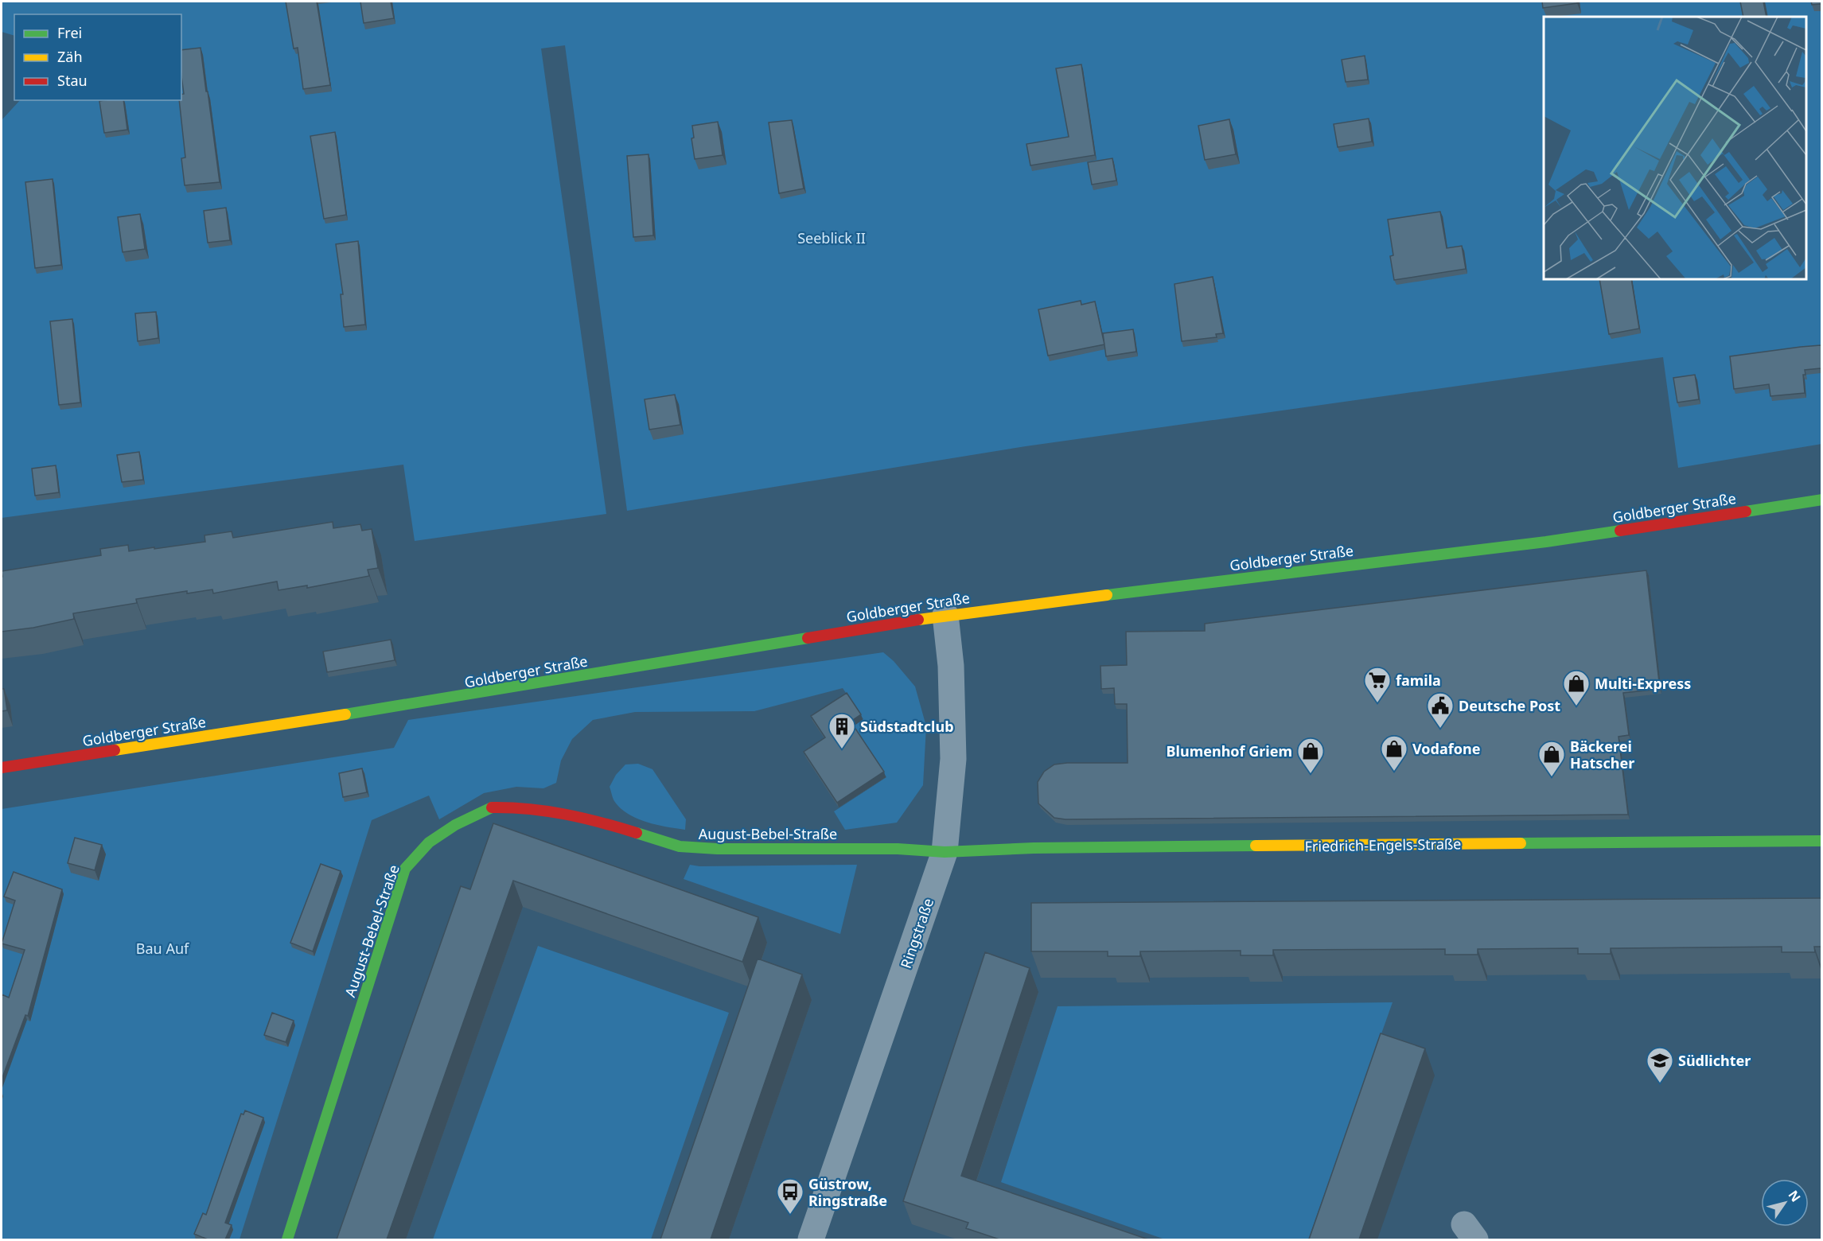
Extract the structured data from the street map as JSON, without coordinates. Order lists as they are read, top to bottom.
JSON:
{
  "streets": {
    "main road": ["Goldberger Straße", "August-Bebel-Straße", "Friedrich-Engels-Straße"],
    "street": ["Ringstraße"]
  },
  "crossings": [
    ["Goldberger Straße", "Ringstraße"],
    ["August-Bebel-Straße", "Friedrich-Engels-Straße"],
    ["August-Bebel-Straße", "Ringstraße"],
    ["Friedrich-Engels-Straße", "Ringstraße"]
  ],
  "parks": ["Seeblick II", "Bau Auf"],
  "places": {
    "supermarket": ["famila"],
    "shop": [
      "Multi-Express",
      "Vodafone",
      "Blumenhof Griem",
      "Bäckerei Hatscher"
    ],
    "public building": ["Deutsche Post"],
    "building": ["Südstadtclub"],
    "school or university": ["Südlichter"],
    "bus stop": ["Güstrow, Ringstraße"]
  },
  "legend": ["Frei", "Zäh", "Stau"],
  "north": "top right"
}
